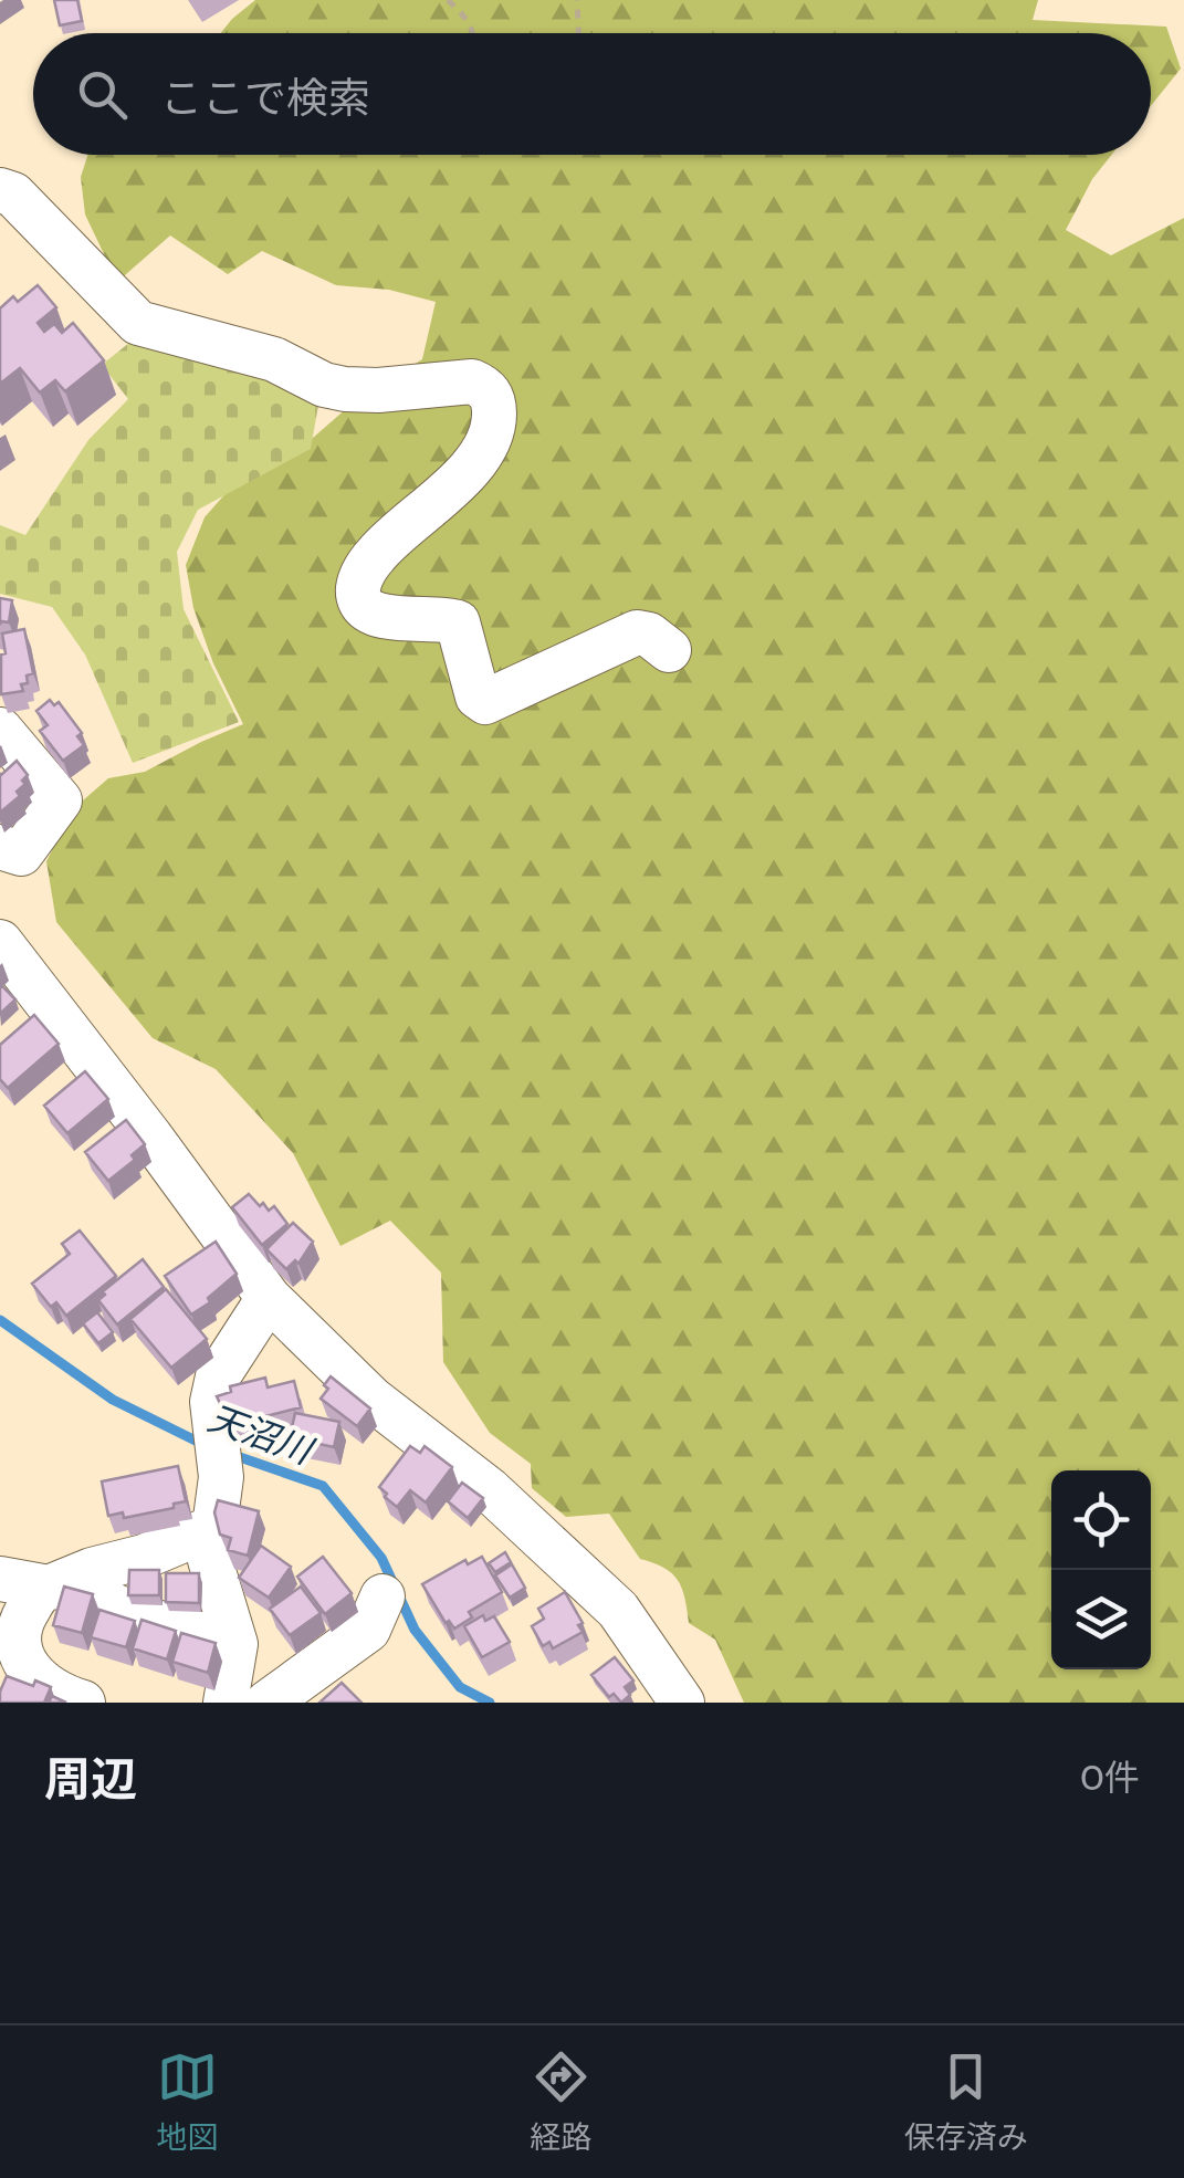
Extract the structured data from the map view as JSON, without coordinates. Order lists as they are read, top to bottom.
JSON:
{
  "water": ["天沼川"],
  "page": {
    "search": "ここで検索",
    "heading": ["周辺", "0件"],
    "nav": ["地図", "経路", "保存済み"]
  }
}
